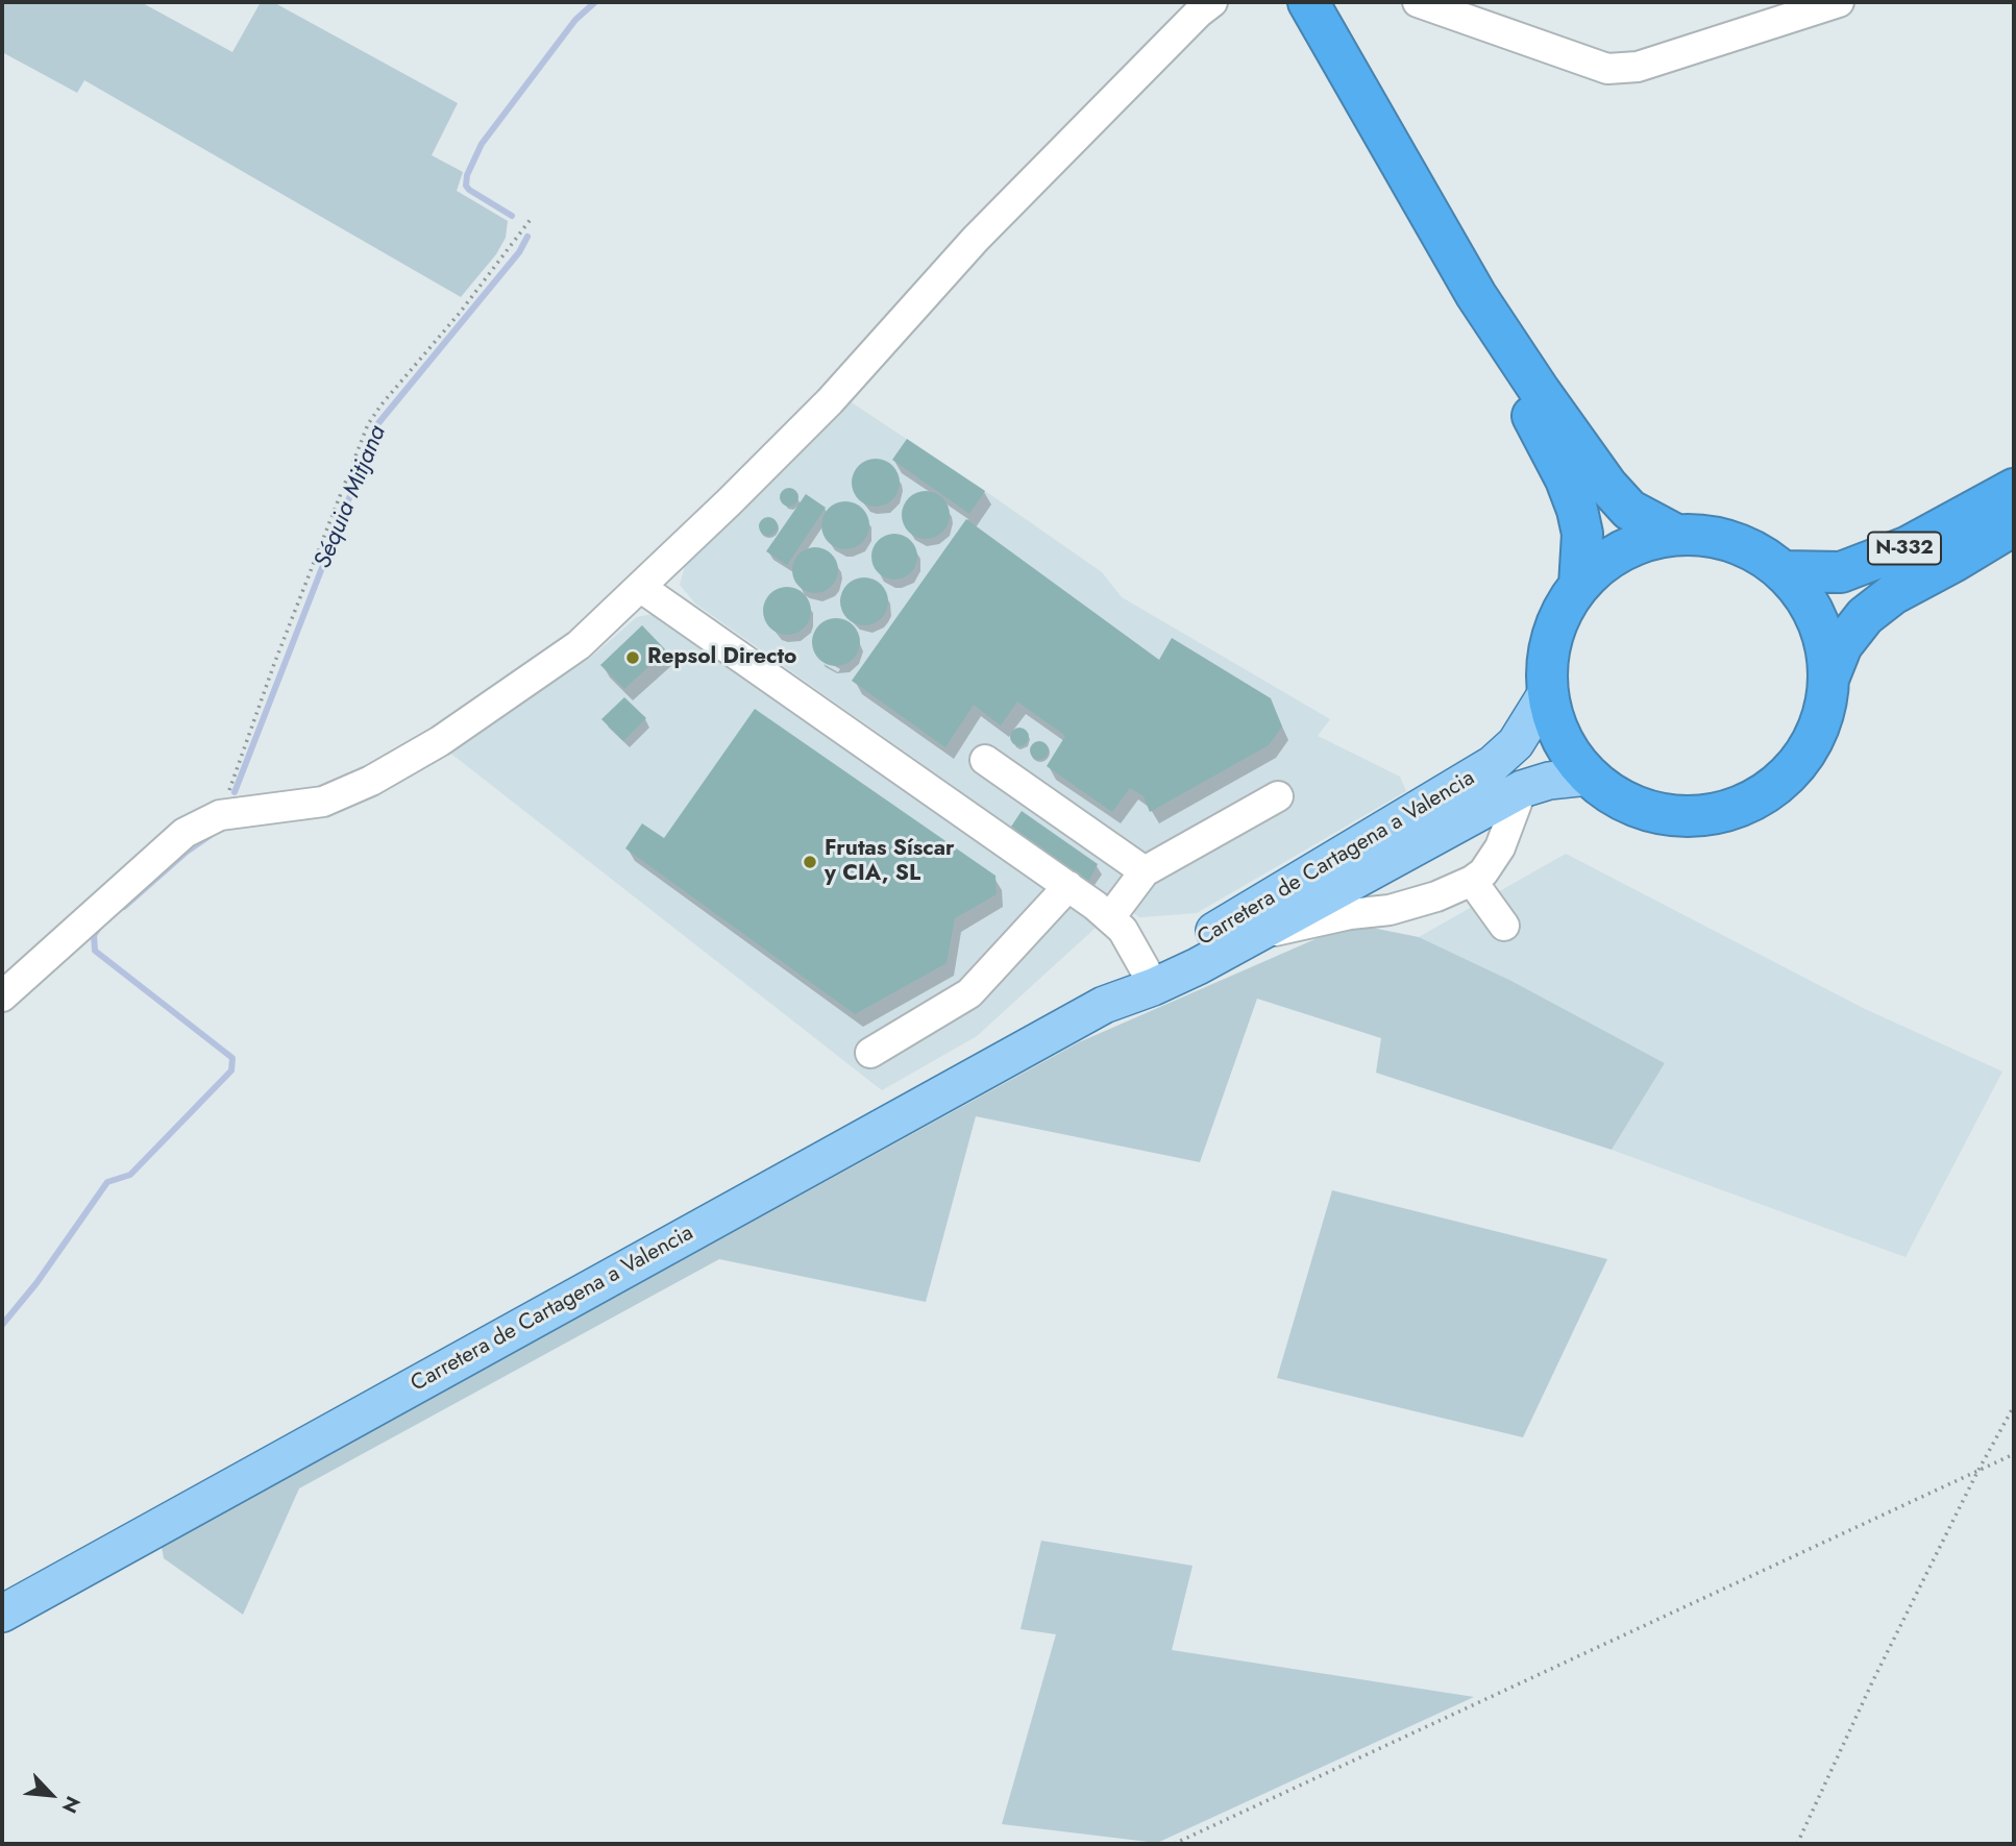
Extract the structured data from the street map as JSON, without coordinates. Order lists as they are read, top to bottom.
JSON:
{
  "streets": {
    "highway": ["N-332"],
    "main road": ["Carretera de Cartagena a Valencia"]
  },
  "water": ["Séquia Mitjana"],
  "places": ["Repsol Directo", "Frutas Síscar y CIA, SL"],
  "north": "bottom right"
}
